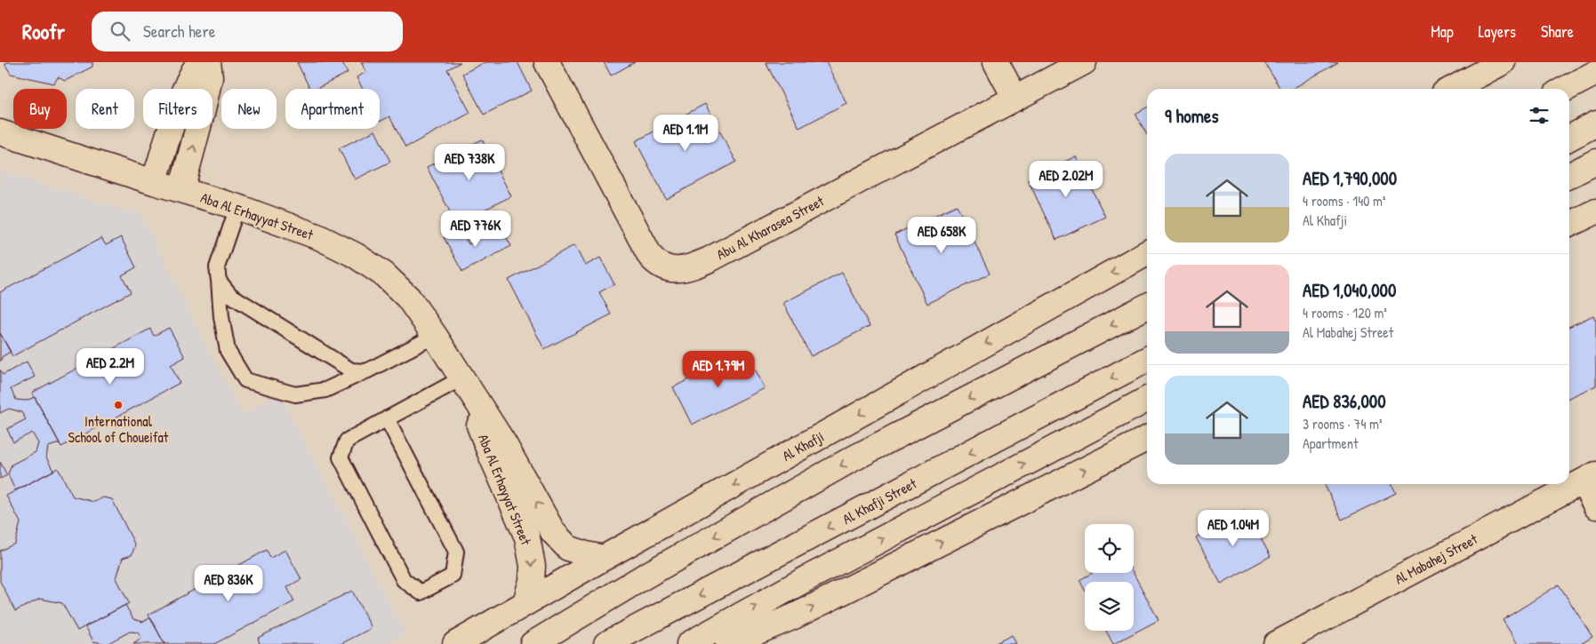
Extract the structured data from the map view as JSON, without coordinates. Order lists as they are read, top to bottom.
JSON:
{
  "streets": {
    "main road": [
      "Aba Al Erhayyat Street",
      "Abu Al Kharasea Street",
      "Al Khafji",
      "Al Khafji Street",
      "Al Mabahej Street"
    ]
  },
  "crossings": [
    ["Aba Al Erhayyat Street", "Al Khafji"]
  ],
  "places": ["International School of Choueifat"],
  "page": {
    "header": "Roofr",
    "search": "Search here",
    "nav": ["Map", "Layers", "Share"],
    "chip": [
      "Buy",
      "Rent",
      "Filters",
      "New",
      "Apartment"
    ],
    "heading": "9 homes",
    "price": [
      "AED 1.1M",
      "AED 738K",
      "AED 2.02M",
      "AED 776K",
      "AED 658K",
      "AED 2.2M",
      "AED 1.79M",
      "AED 1.04M",
      "AED 836K"
    ],
    "list": [
      {
        "name": "AED 1,790,000",
        "note": "4 rooms · 140 m² · Al Khafji"
      },
      {
        "name": "AED 1,040,000",
        "note": "4 rooms · 120 m² · Al Mabahej Street"
      },
      {
        "name": "AED 836,000",
        "note": "3 rooms · 74 m² · Apartment"
      }
    ]
  }
}
